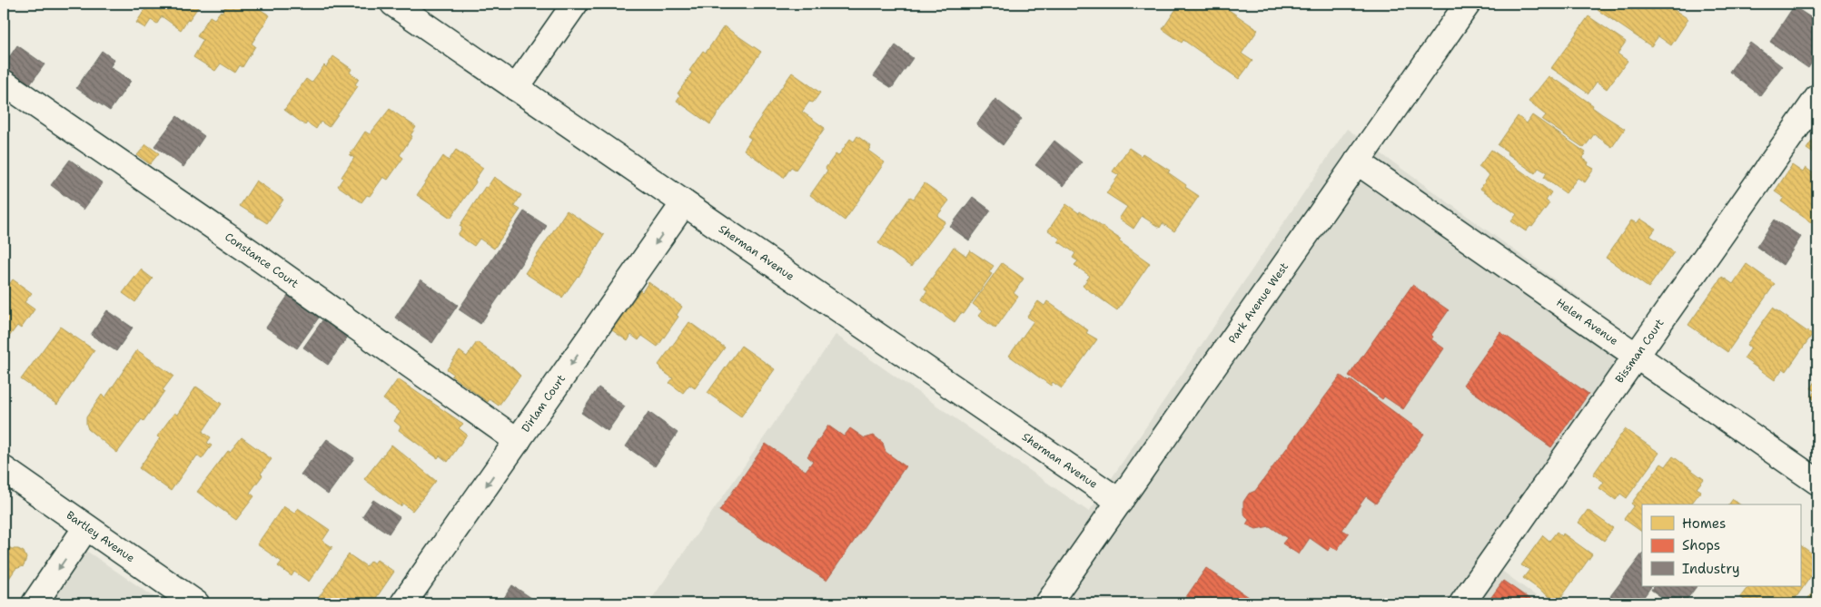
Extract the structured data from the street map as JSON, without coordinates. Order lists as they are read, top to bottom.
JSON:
{
  "streets": {
    "street": [
      "Sherman Avenue",
      "Constance Court",
      "Park Avenue West",
      "Helen Avenue",
      "Bissman Court",
      "Dirlam Court",
      "Bartley Avenue"
    ]
  },
  "crossings": [
    ["Sherman Avenue", "Park Avenue West"],
    ["Sherman Avenue", "Dirlam Court"],
    ["Constance Court", "Dirlam Court"],
    ["Park Avenue West", "Helen Avenue"],
    ["Helen Avenue", "Bissman Court"]
  ],
  "one_way": ["Dirlam Court"],
  "legend": ["Homes", "Shops", "Industry"]
}
